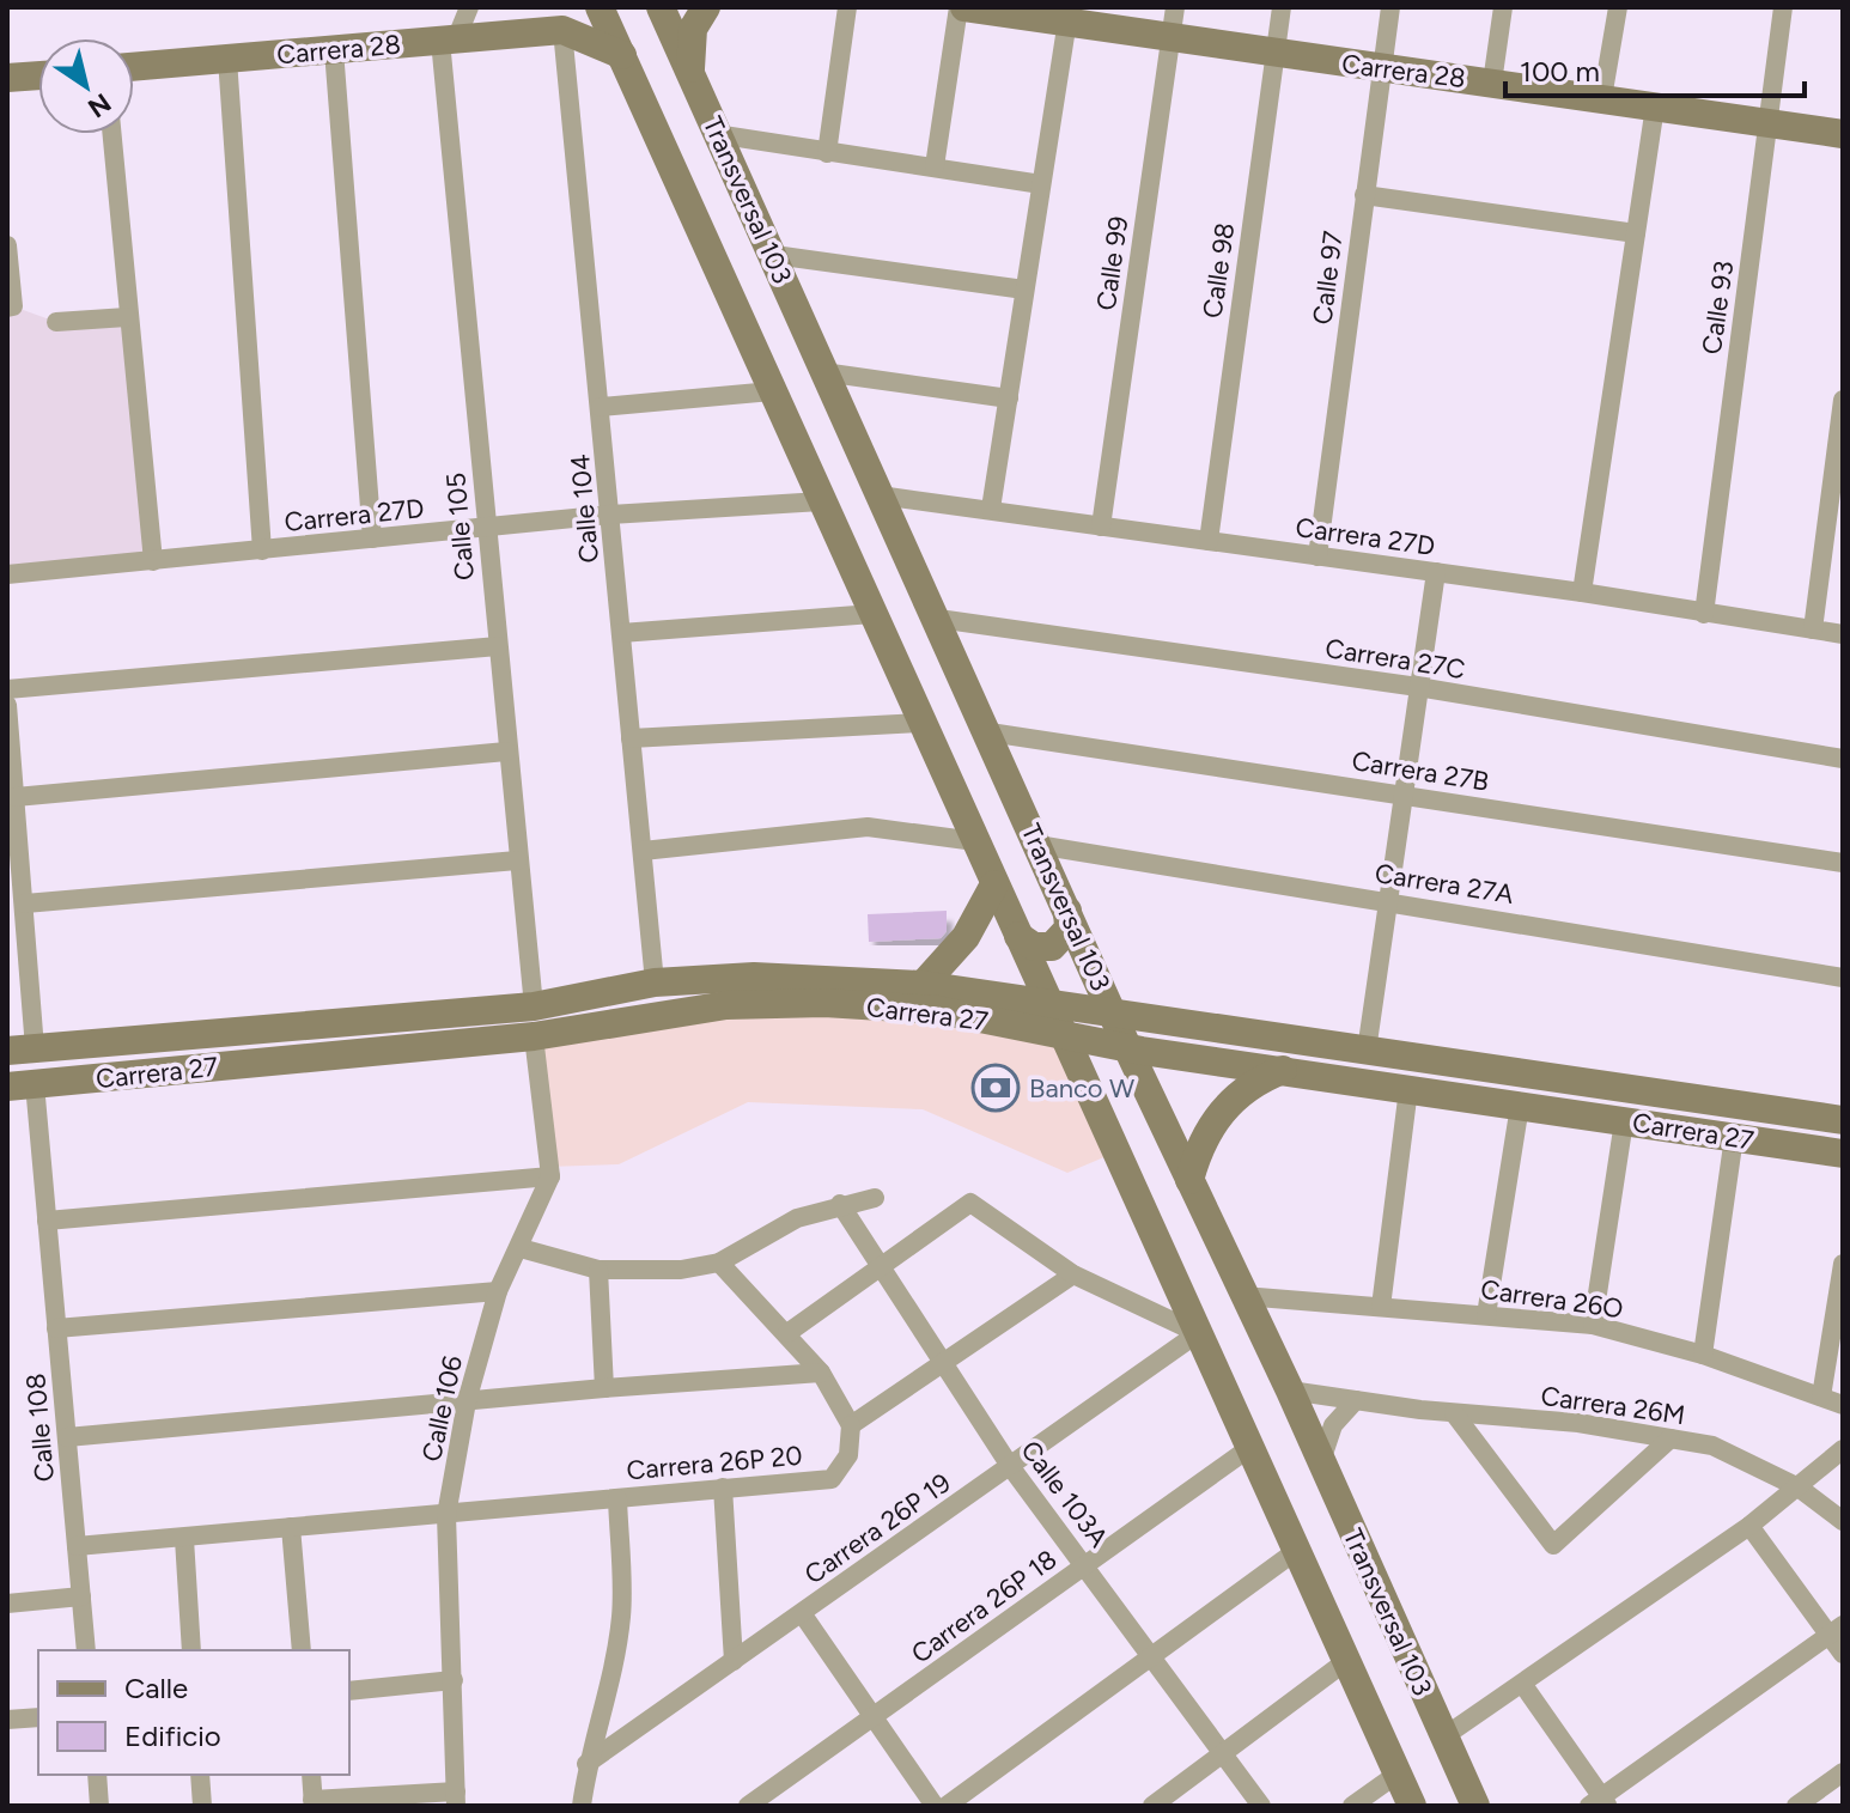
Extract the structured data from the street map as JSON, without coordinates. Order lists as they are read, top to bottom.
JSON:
{
  "streets": {
    "street": [
      "Carrera 28",
      "Transversal 103",
      "Calle 99",
      "Calle 98",
      "Calle 97",
      "Calle 93",
      "Calle 104",
      "Carrera 27D",
      "Calle 105",
      "Carrera 27C",
      "Carrera 27B",
      "Carrera 27A",
      "Carrera 27",
      "Carrera 26O",
      "Carrera 26M",
      "Calle 106",
      "Calle 108",
      "Carrera 26P 20",
      "Calle 103A",
      "Carrera 26P 19",
      "Carrera 26P 18"
    ]
  },
  "crossings": [
    ["Carrera 28", "Transversal 103"],
    ["Carrera 28", "Calle 99"],
    ["Carrera 28", "Calle 98"],
    ["Carrera 28", "Calle 97"],
    ["Carrera 28", "Calle 93"],
    ["Carrera 28", "Calle 104"],
    ["Carrera 28", "Calle 105"],
    ["Transversal 103", "Carrera 27D"],
    ["Transversal 103", "Carrera 27C"],
    ["Transversal 103", "Carrera 27B"],
    ["Transversal 103", "Carrera 27A"],
    ["Transversal 103", "Carrera 27"],
    ["Transversal 103", "Carrera 26O"],
    ["Transversal 103", "Carrera 26M"],
    ["Transversal 103", "Carrera 26P 19"],
    ["Transversal 103", "Carrera 26P 18"],
    ["Calle 99", "Carrera 27D"],
    ["Calle 98", "Carrera 27D"],
    ["Calle 97", "Carrera 27D"],
    ["Calle 93", "Carrera 27D"],
    ["Calle 104", "Carrera 27D"],
    ["Calle 104", "Carrera 27"],
    ["Carrera 27D", "Calle 105"],
    ["Calle 105", "Carrera 27"],
    ["Carrera 27", "Carrera 26O"],
    ["Carrera 27", "Calle 106"],
    ["Carrera 27", "Calle 108"],
    ["Calle 106", "Carrera 26P 20"],
    ["Calle 108", "Carrera 26P 20"],
    ["Calle 103A", "Carrera 26P 19"],
    ["Calle 103A", "Carrera 26P 18"]
  ],
  "places": {
    "bank": ["Banco W"]
  },
  "legend": ["Calle", "Edificio"],
  "scale_bar": "100 m",
  "north": "bottom right"
}
